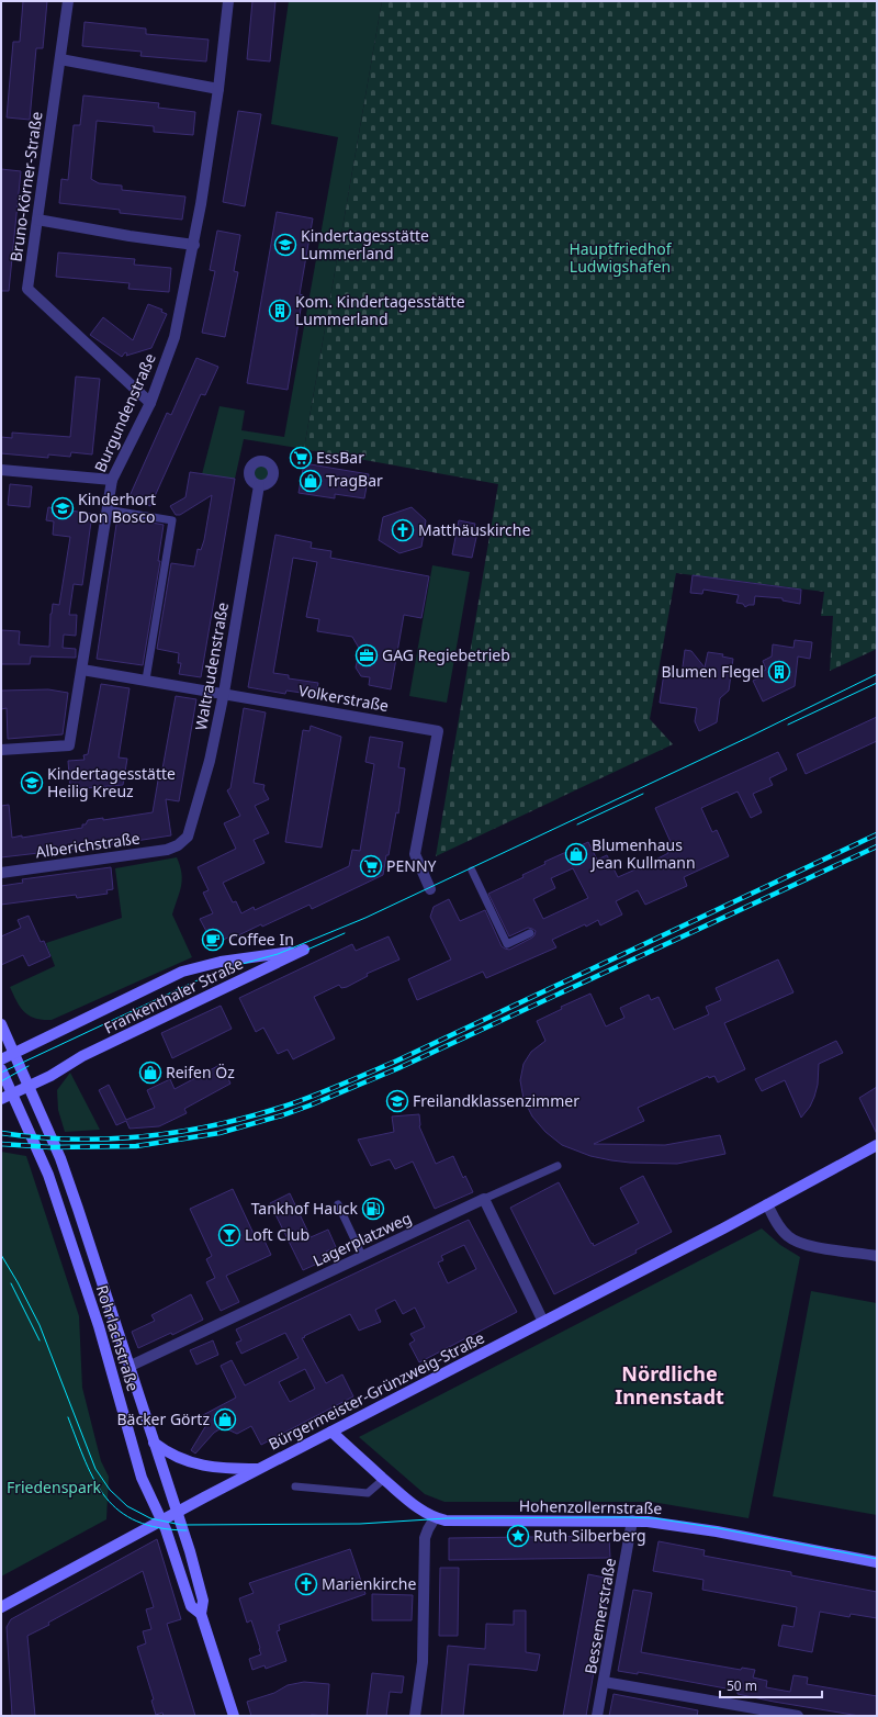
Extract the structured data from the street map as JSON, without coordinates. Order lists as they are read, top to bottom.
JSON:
{
  "streets": {
    "street": [
      "Bruno-Körner-Straße",
      "Burgundenstraße",
      "Waltraudenstraße",
      "Volkerstraße",
      "Alberichstraße",
      "Frankenthaler Straße",
      "Lagerplatzweg",
      "Rohrlachstraße",
      "Bürgermeister-Grünzweig-Straße",
      "Hohenzollernstraße",
      "Bessemerstraße"
    ]
  },
  "crossings": [
    ["Bruno-Körner-Straße", "Burgundenstraße"],
    ["Burgundenstraße", "Volkerstraße"],
    ["Waltraudenstraße", "Volkerstraße"],
    ["Waltraudenstraße", "Alberichstraße"],
    ["Frankenthaler Straße", "Rohrlachstraße"],
    ["Lagerplatzweg", "Rohrlachstraße"],
    ["Rohrlachstraße", "Bürgermeister-Grünzweig-Straße"],
    ["Bürgermeister-Grünzweig-Straße", "Hohenzollernstraße"],
    ["Hohenzollernstraße", "Bessemerstraße"]
  ],
  "districts": ["Nördliche Innenstadt"],
  "parks": ["Hauptfriedhof Ludwigshafen", "Friedenspark"],
  "places": {
    "school or university": [
      "Kindertagesstätte Lummerland",
      "Kinderhort Don Bosco",
      "Kindertagesstätte Heilig Kreuz",
      "Freilandklassenzimmer"
    ],
    "building": ["Kom. Kindertagesstätte Lummerland", "Blumen Flegel"],
    "supermarket": ["EssBar", "PENNY"],
    "shop": [
      "TragBar",
      "Blumenhaus Jean Kullmann",
      "Reifen Öz",
      "Bäcker Görtz"
    ],
    "church": ["Matthäuskirche", "Marienkirche"],
    "office": ["GAG Regiebetrieb"],
    "cafe": ["Coffee In"],
    "fuel station": ["Tankhof Hauck"],
    "bar": ["Loft Club"],
    "place": ["Ruth Silberberg"]
  },
  "scale_bar": "50 m"
}
